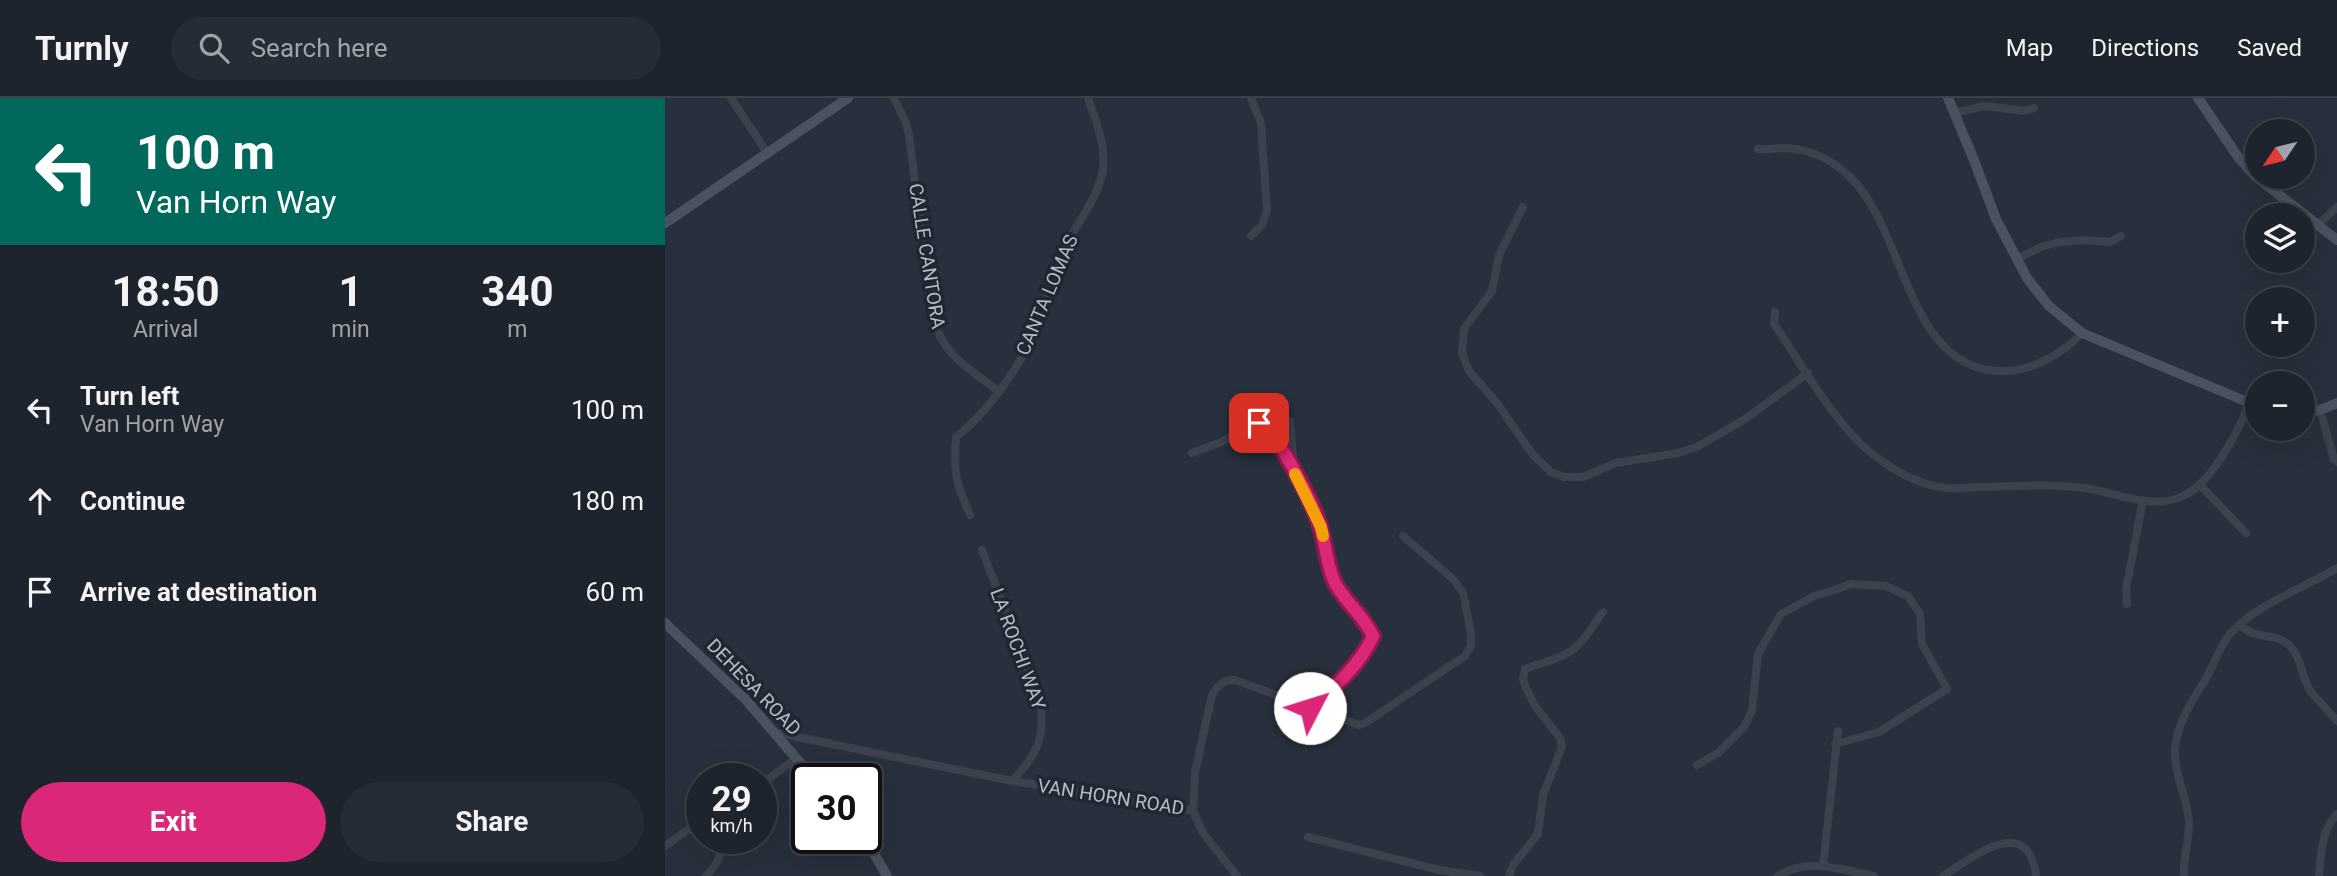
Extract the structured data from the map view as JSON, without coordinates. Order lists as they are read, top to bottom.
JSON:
{
  "streets": {
    "street": [
      "CALLE CANTORA",
      "CANTA LOMAS",
      "LA ROCHI WAY",
      "DEHESA ROAD",
      "VAN HORN ROAD"
    ]
  },
  "crossings": [
    ["CALLE CANTORA", "CANTA LOMAS"],
    ["LA ROCHI WAY", "VAN HORN ROAD"],
    ["DEHESA ROAD", "VAN HORN ROAD"]
  ],
  "north": "bottom left",
  "page": {
    "header": "Turnly",
    "search": "Search here",
    "nav": ["Map", "Directions", "Saved"],
    "turn": ["100 m", "Van Horn Way"],
    "map_buttons": ["+", "−"],
    "eta": [
      "18:50",
      "Arrival",
      "1",
      "min",
      "340",
      "m"
    ],
    "list": [
      {
        "name": "Turn left",
        "note": "Van Horn Way",
        "value": "100 m"
      },
      {
        "name": "Continue",
        "value": "180 m"
      },
      {
        "name": "Arrive at destination",
        "value": "60 m"
      }
    ],
    "speed": "29 km/h",
    "limit": "30",
    "buttons": ["Exit", "Share"]
  }
}
